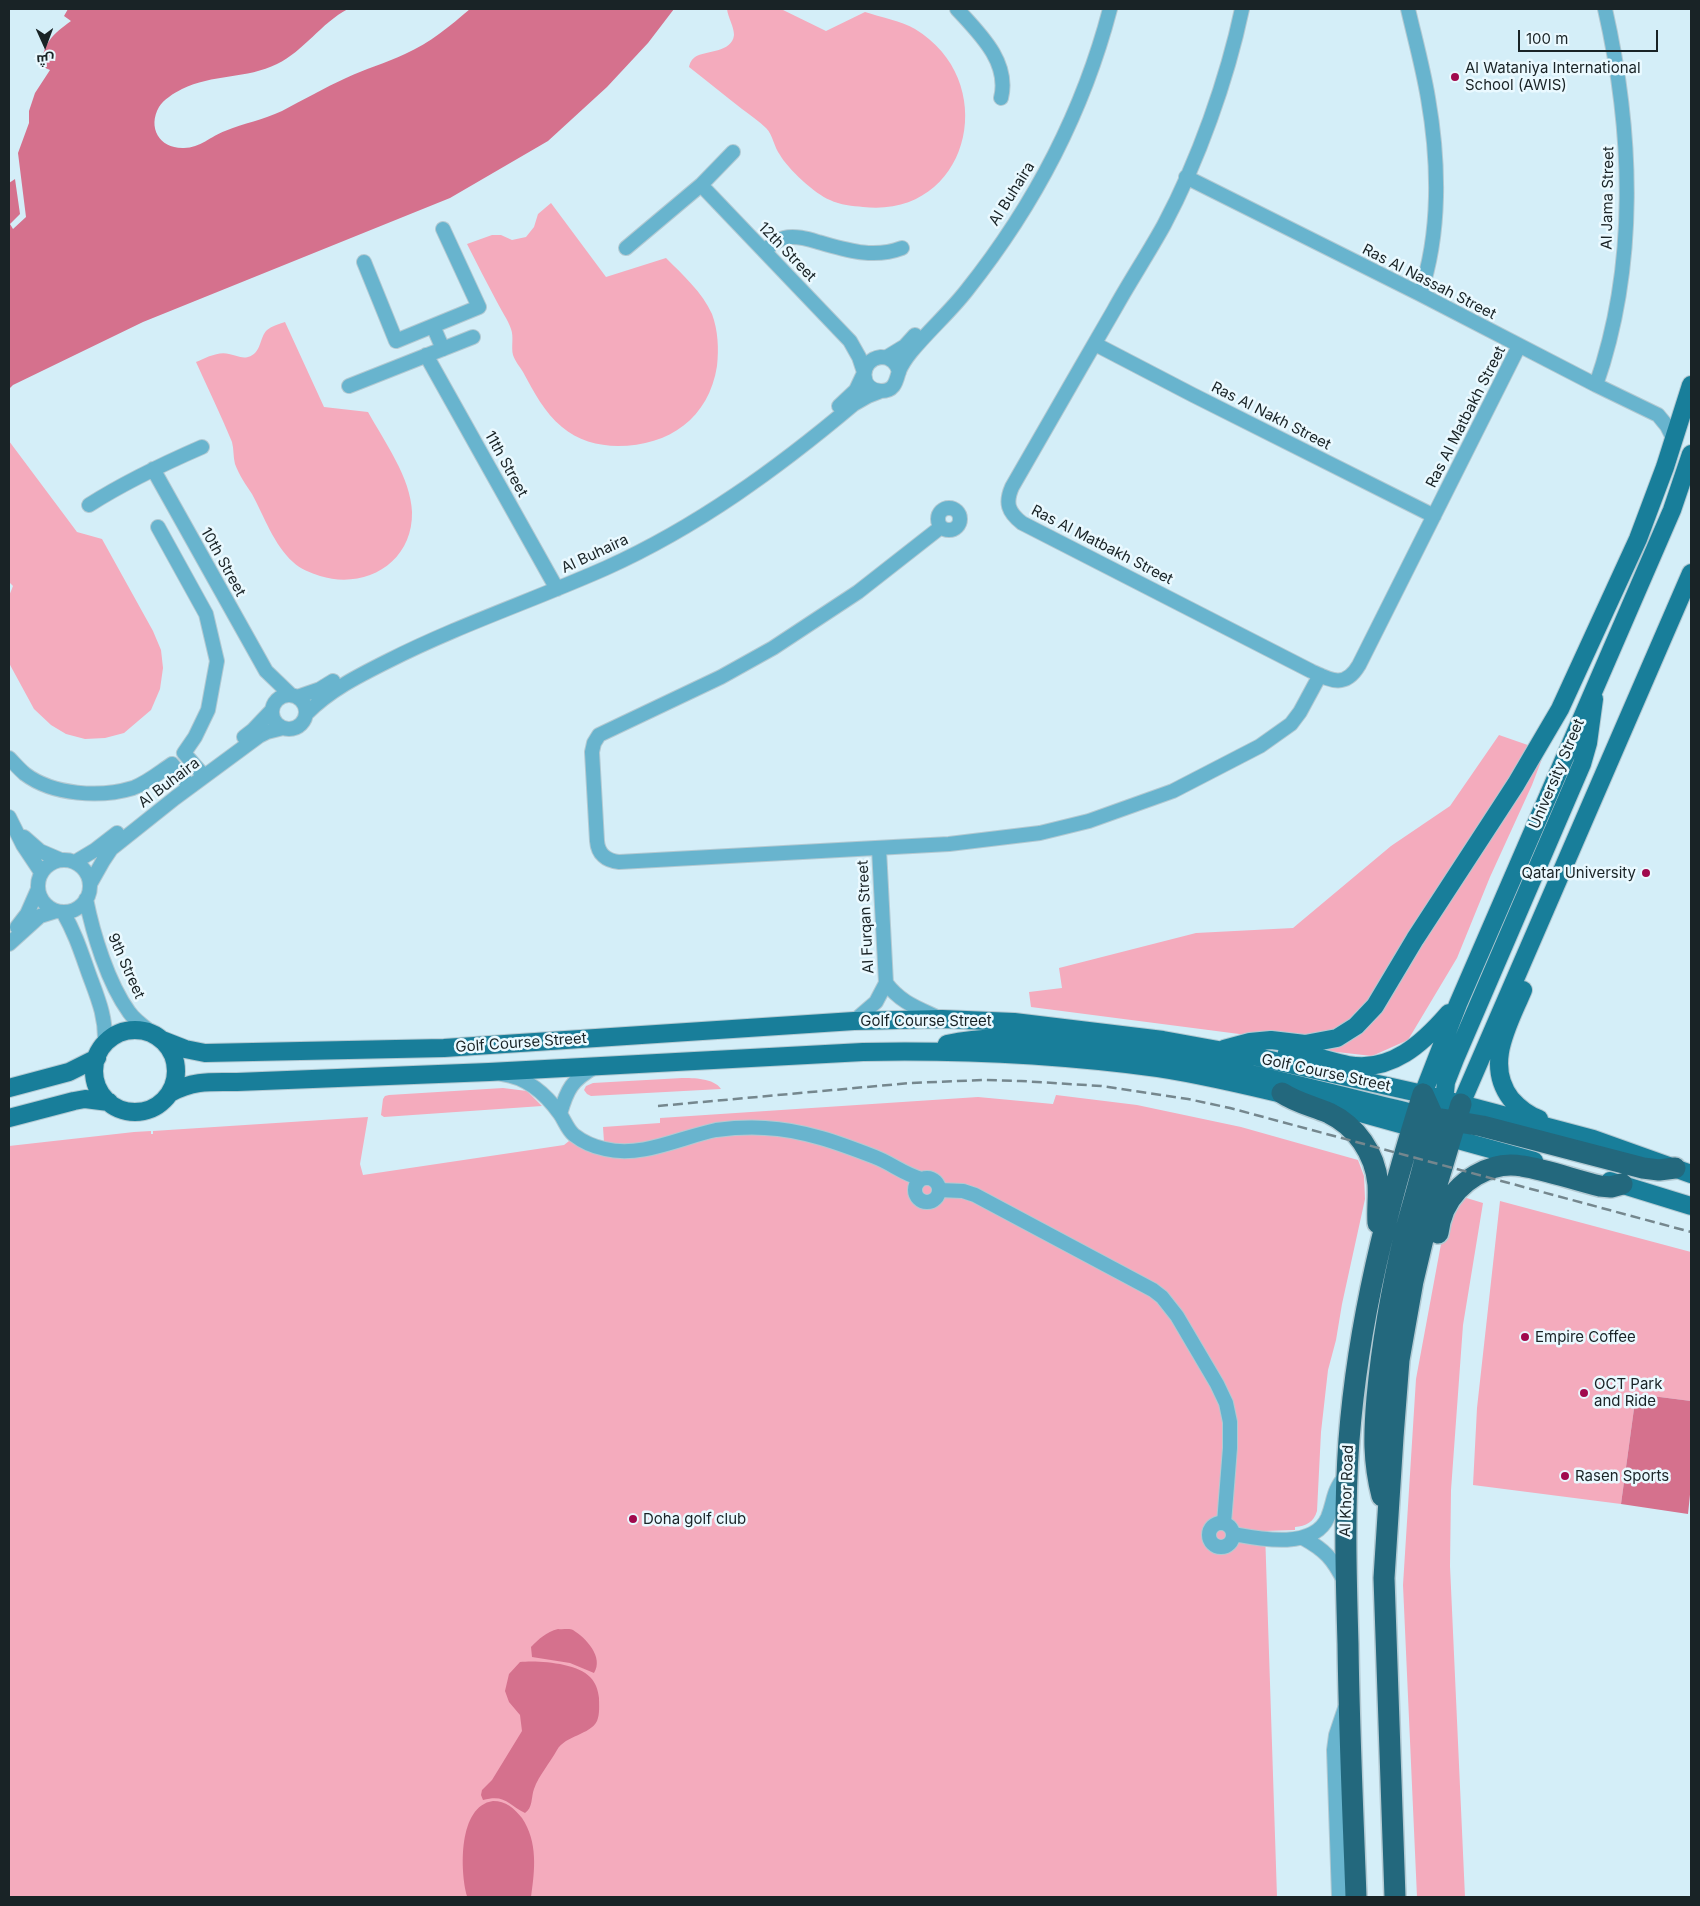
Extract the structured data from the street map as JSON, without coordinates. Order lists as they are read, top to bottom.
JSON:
{
  "streets": {
    "highway": ["Al Khor Road"],
    "main road": ["University Street", "Golf Course Street"],
    "street": [
      "Al Buhaira",
      "Al Jama Street",
      "12th Street",
      "Ras Al Nassah Street",
      "Ras Al Nakh Street",
      "Ras Al Matbakh Street",
      "11th Street",
      "10th Street",
      "Al Furqan Street",
      "9th Street"
    ]
  },
  "crossings": [
    ["Al Buhaira", "12th Street"],
    ["Al Buhaira", "11th Street"],
    ["Al Buhaira", "10th Street"],
    ["Al Buhaira", "9th Street"],
    ["Al Jama Street", "Ras Al Nassah Street"],
    ["Ras Al Nassah Street", "Ras Al Matbakh Street"],
    ["Ras Al Nakh Street", "Ras Al Matbakh Street"],
    ["University Street", "Golf Course Street"],
    ["University Street", "Al Khor Road"],
    ["Al Furqan Street", "Golf Course Street"],
    ["9th Street", "Golf Course Street"],
    ["Golf Course Street", "Al Khor Road"]
  ],
  "places": [
    "Al Wataniya International School (AWIS)",
    "Qatar University",
    "Empire Coffee",
    "OCT Park and Ride",
    "Rasen Sports",
    "Doha golf club"
  ],
  "scale_bar": "100 m",
  "north": "bottom"
}
